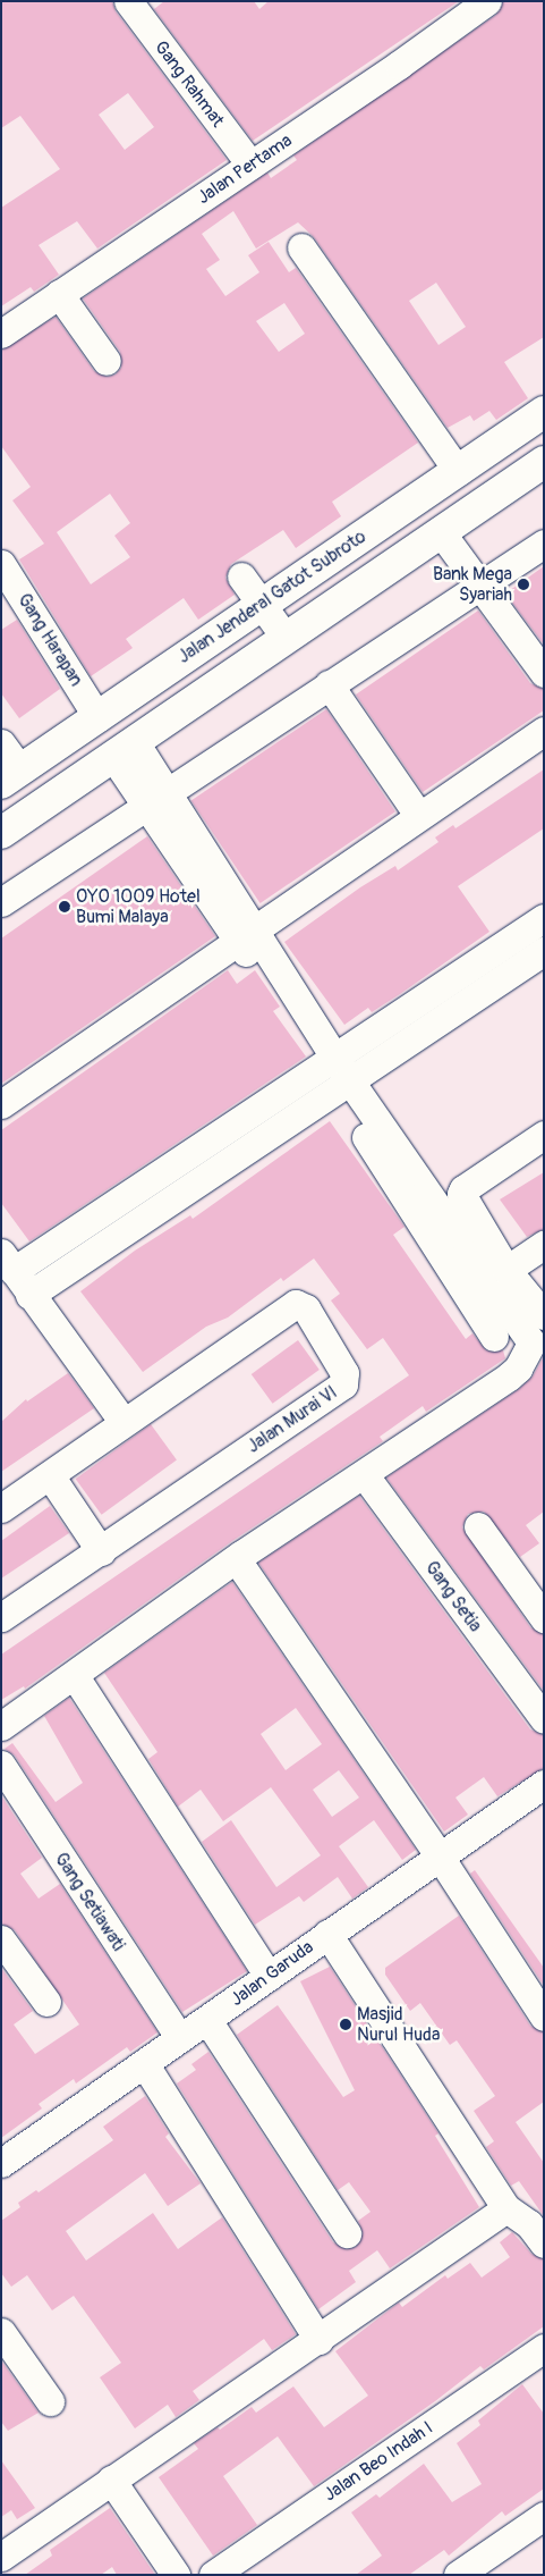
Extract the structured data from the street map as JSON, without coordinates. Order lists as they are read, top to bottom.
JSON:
{
  "streets": {
    "main road": ["Jalan Jenderal Gatot Subroto"],
    "street": [
      "Gang Rahmat",
      "Jalan Pertama",
      "Gang Harapan",
      "Jalan Murai VI",
      "Gang Setia",
      "Gang Setiawati",
      "Jalan Garuda",
      "Jalan Beo Indah I"
    ]
  },
  "crossings": [
    ["Gang Rahmat", "Jalan Pertama"],
    ["Jalan Jenderal Gatot Subroto", "Gang Harapan"],
    ["Gang Setiawati", "Jalan Garuda"]
  ],
  "places": ["Bank Mega Syariah", "OYO 1009 Hotel Bumi Malaya", "Masjid Nurul Huda"]
}
